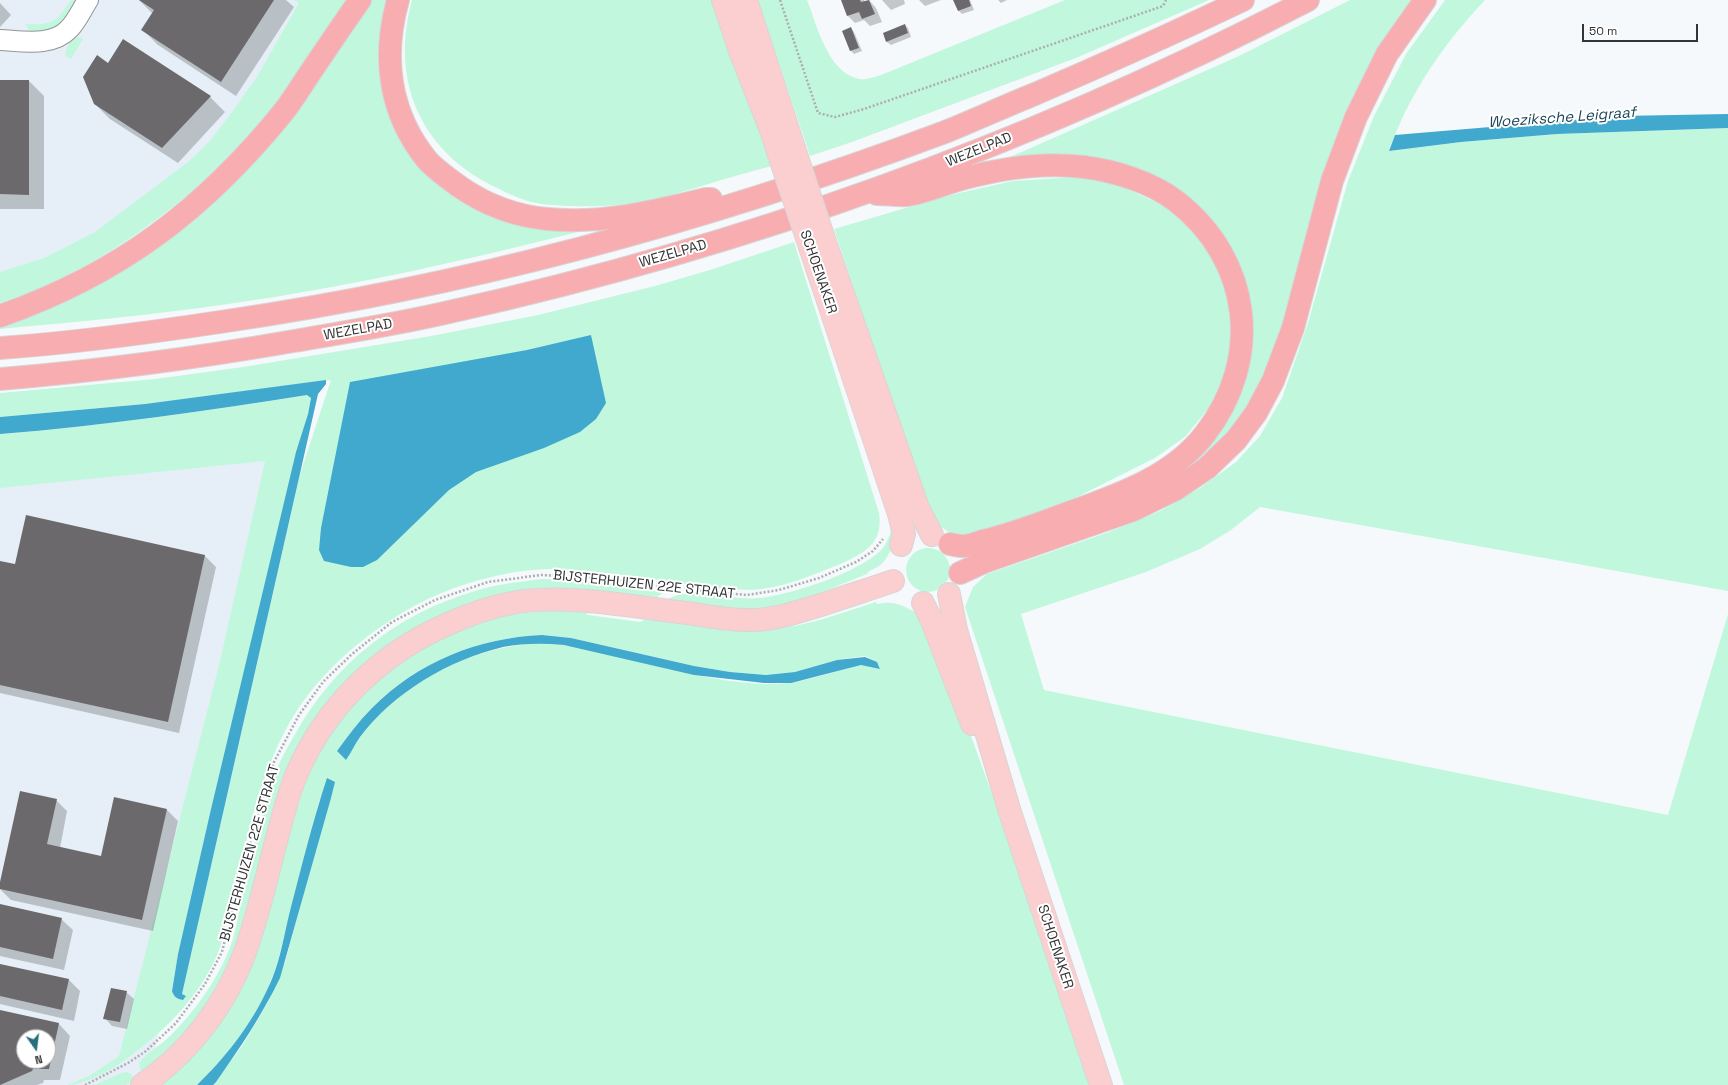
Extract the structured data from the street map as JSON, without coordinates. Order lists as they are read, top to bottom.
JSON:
{
  "streets": {
    "highway": ["WEZELPAD"],
    "main road": ["SCHOENAKER", "BIJSTERHUIZEN 22E STRAAT"]
  },
  "crossings": [
    ["SCHOENAKER", "BIJSTERHUIZEN 22E STRAAT"]
  ],
  "water": ["Woeziksche Leigraaf"],
  "scale_bar": "50 m",
  "north": "bottom"
}
